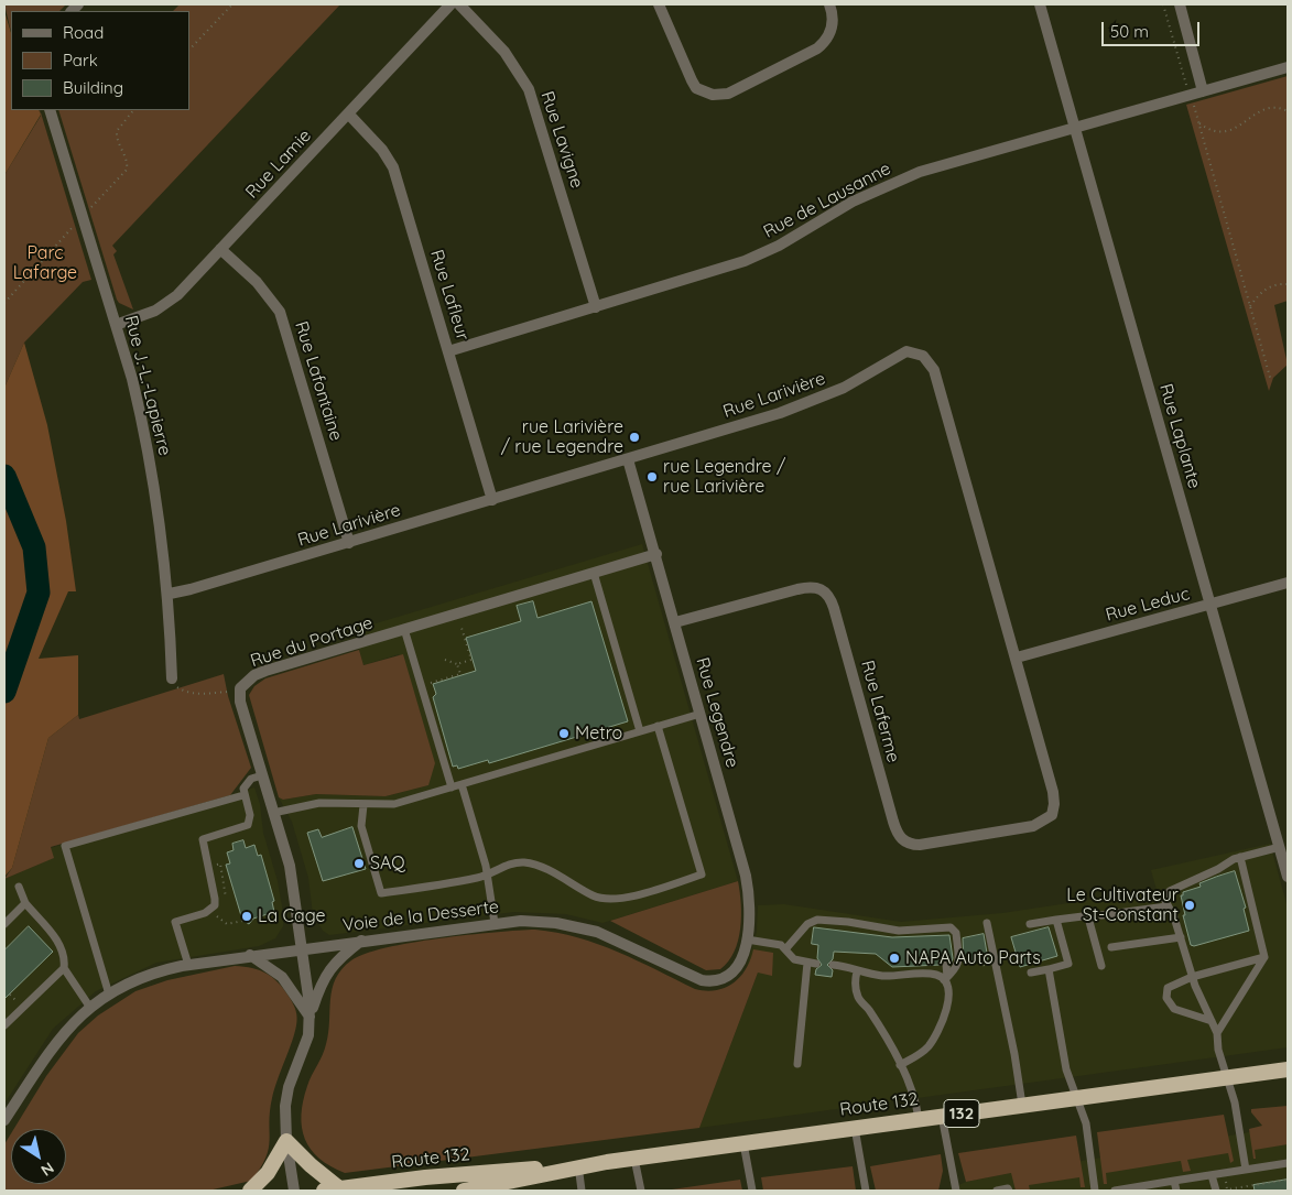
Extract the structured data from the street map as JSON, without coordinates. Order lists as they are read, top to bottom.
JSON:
{
  "streets": {
    "highway": ["Route 132", "132"],
    "street": [
      "Rue Lavigne",
      "Rue Lamie",
      "Rue de Lausanne",
      "Rue Lafleur",
      "Rue Lafontaine",
      "Rue J.-L.-Lapierre",
      "Rue Larivière",
      "Rue Laplante",
      "Rue Leduc",
      "Rue du Portage",
      "Rue Laferme",
      "Rue Legendre",
      "Voie de la Desserte"
    ]
  },
  "crossings": [
    ["Rue Lavigne", "Rue de Lausanne"],
    ["Rue Lamie", "Rue Lafleur"],
    ["Rue Lamie", "Rue Lafontaine"],
    ["Rue Lamie", "Rue J.-L.-Lapierre"],
    ["Rue de Lausanne", "Rue Lafleur"],
    ["Rue de Lausanne", "Rue Laplante"],
    ["Rue Lafleur", "Rue Larivière"],
    ["Rue Lafontaine", "Rue Larivière"],
    ["Rue J.-L.-Lapierre", "Rue Larivière"],
    ["Rue Larivière", "Rue Leduc"],
    ["Rue Larivière", "Rue Laferme"],
    ["Rue Larivière", "Rue Legendre"],
    ["Rue Laplante", "Rue Leduc"],
    ["Rue du Portage", "Rue Legendre"],
    ["Rue du Portage", "Voie de la Desserte"],
    ["Rue Laferme", "Rue Legendre"],
    ["Rue Legendre", "Voie de la Desserte"]
  ],
  "parks": ["Parc Lafarge"],
  "places": [
    "rue Larivière / rue Legendre",
    "rue Legendre / rue Larivière",
    "Metro",
    "SAQ",
    "Le Cultivateur St-Constant",
    "La Cage",
    "NAPA Auto Parts"
  ],
  "legend": ["Road", "Park", "Building"],
  "scale_bar": "50 m",
  "north": "bottom right"
}
